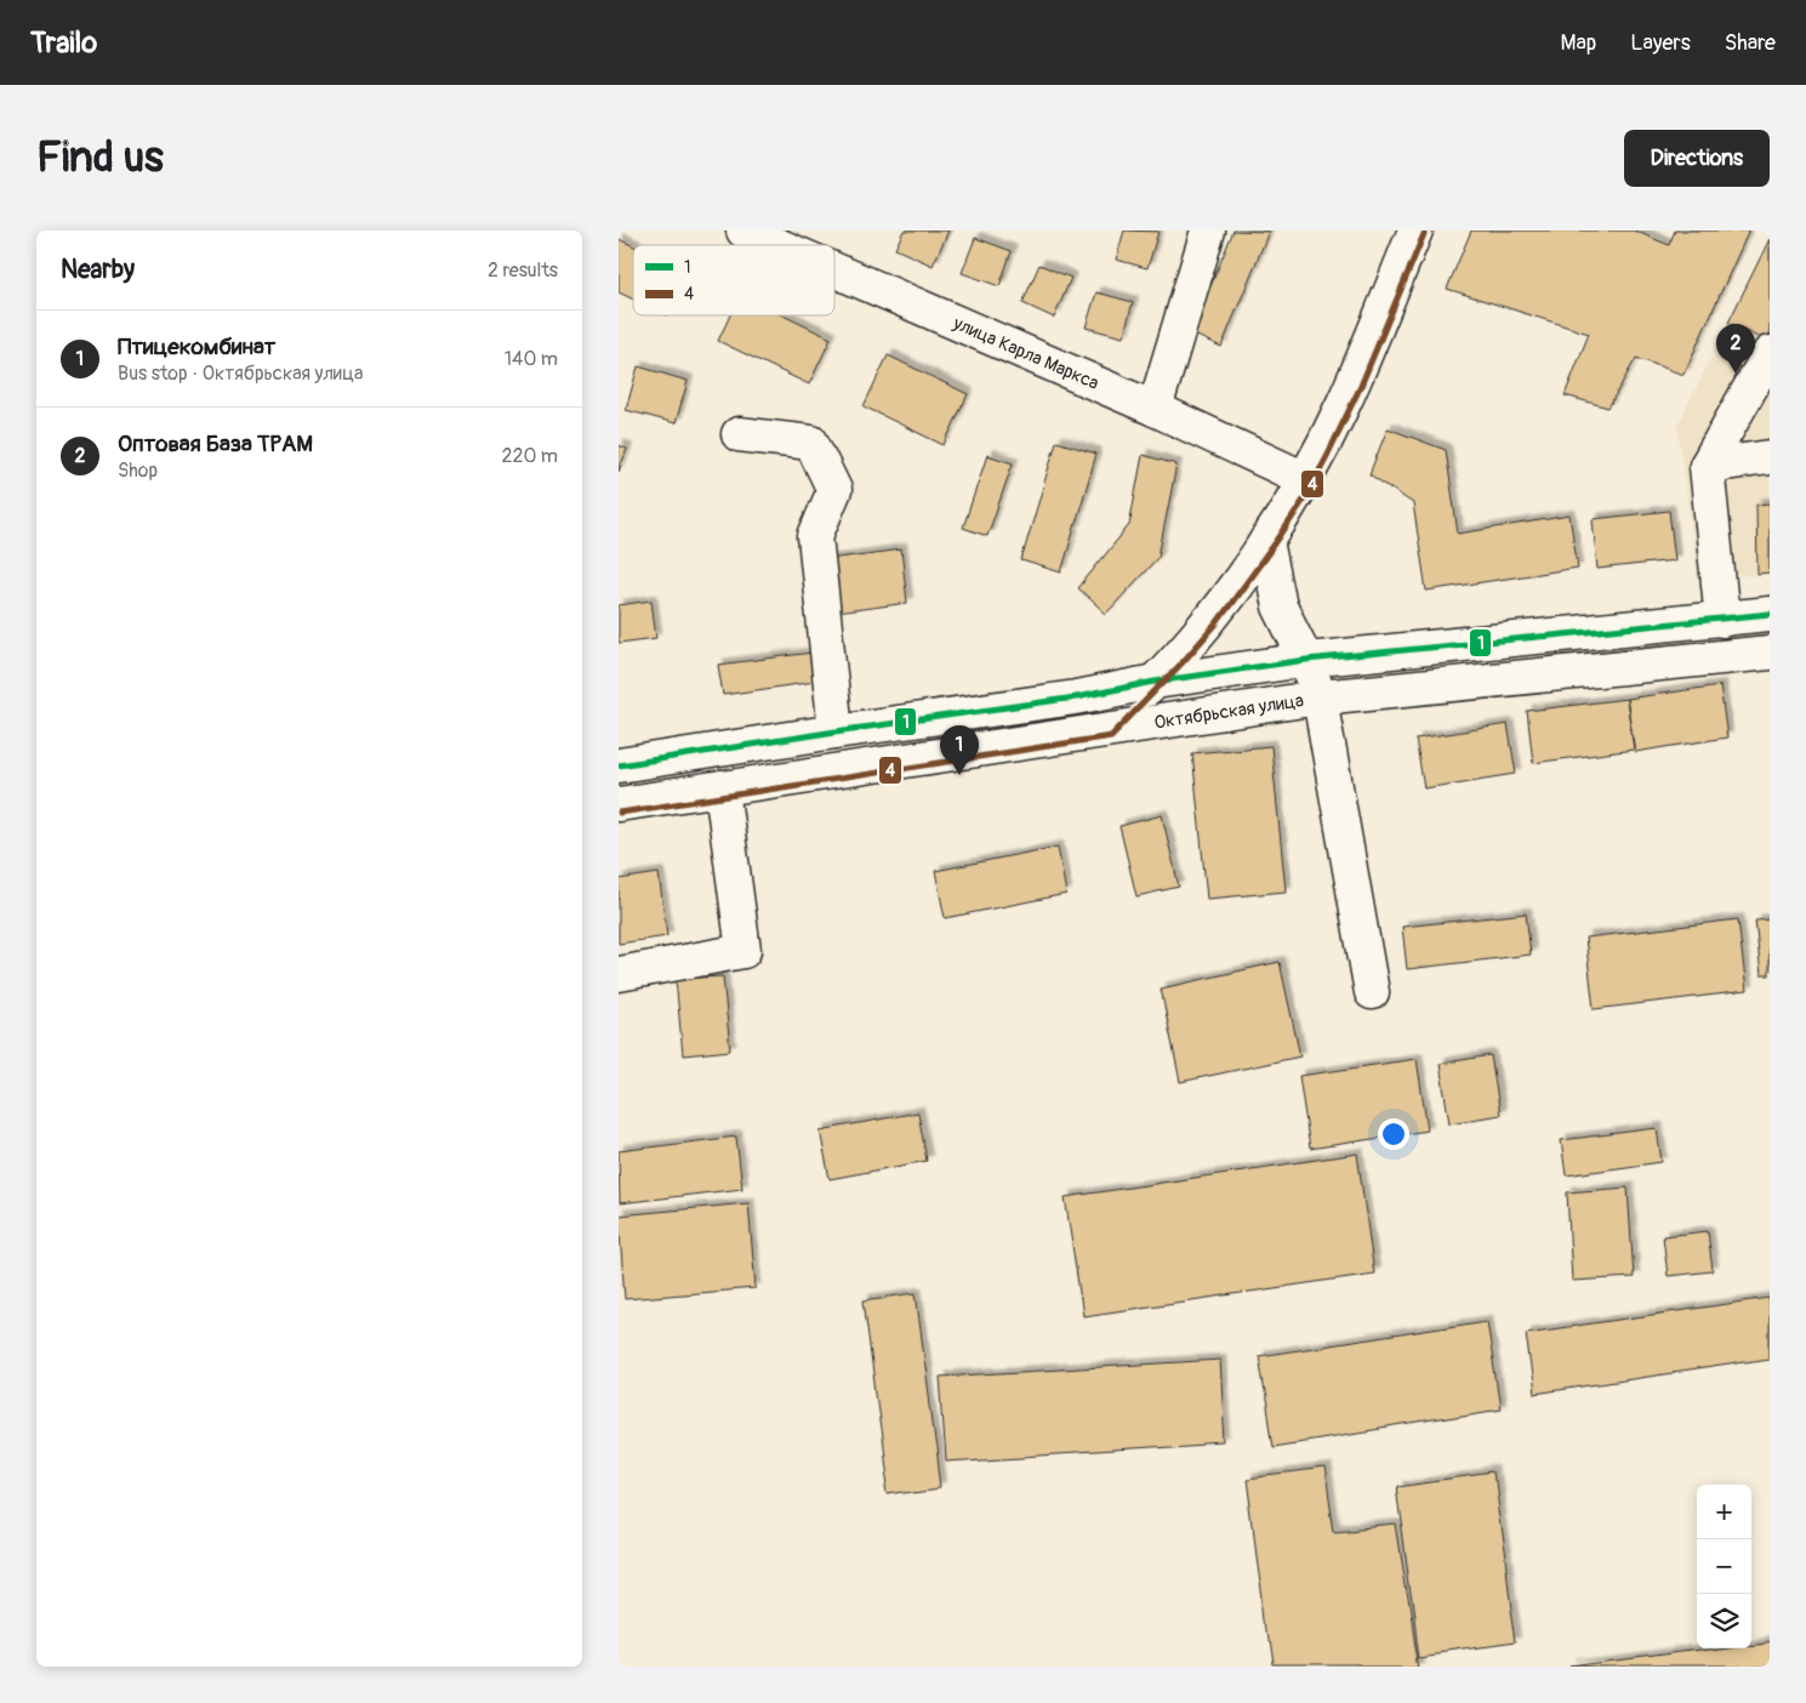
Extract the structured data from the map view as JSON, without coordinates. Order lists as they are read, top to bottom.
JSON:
{
  "streets": {
    "main road": ["улица Карла Маркса", "Октябрьская улица"]
  },
  "lines": ["transit line 4", "transit line 1"],
  "legend": ["1", "4"],
  "page": {
    "header": "Trailo",
    "nav": ["Map", "Layers", "Share"],
    "buttons": "Directions",
    "title": "Find us",
    "heading": ["Nearby", "2 results"],
    "list": [
      {
        "mark": "1",
        "name": "Птицекомбинат",
        "note": "Bus stop · Октябрьская улица",
        "value": "140 m"
      },
      {
        "mark": "2",
        "name": "Оптовая База ТРАМ",
        "note": "Shop",
        "value": "220 m"
      }
    ],
    "pins": ["2", "1"],
    "map_buttons": ["+", "−"]
  }
}
